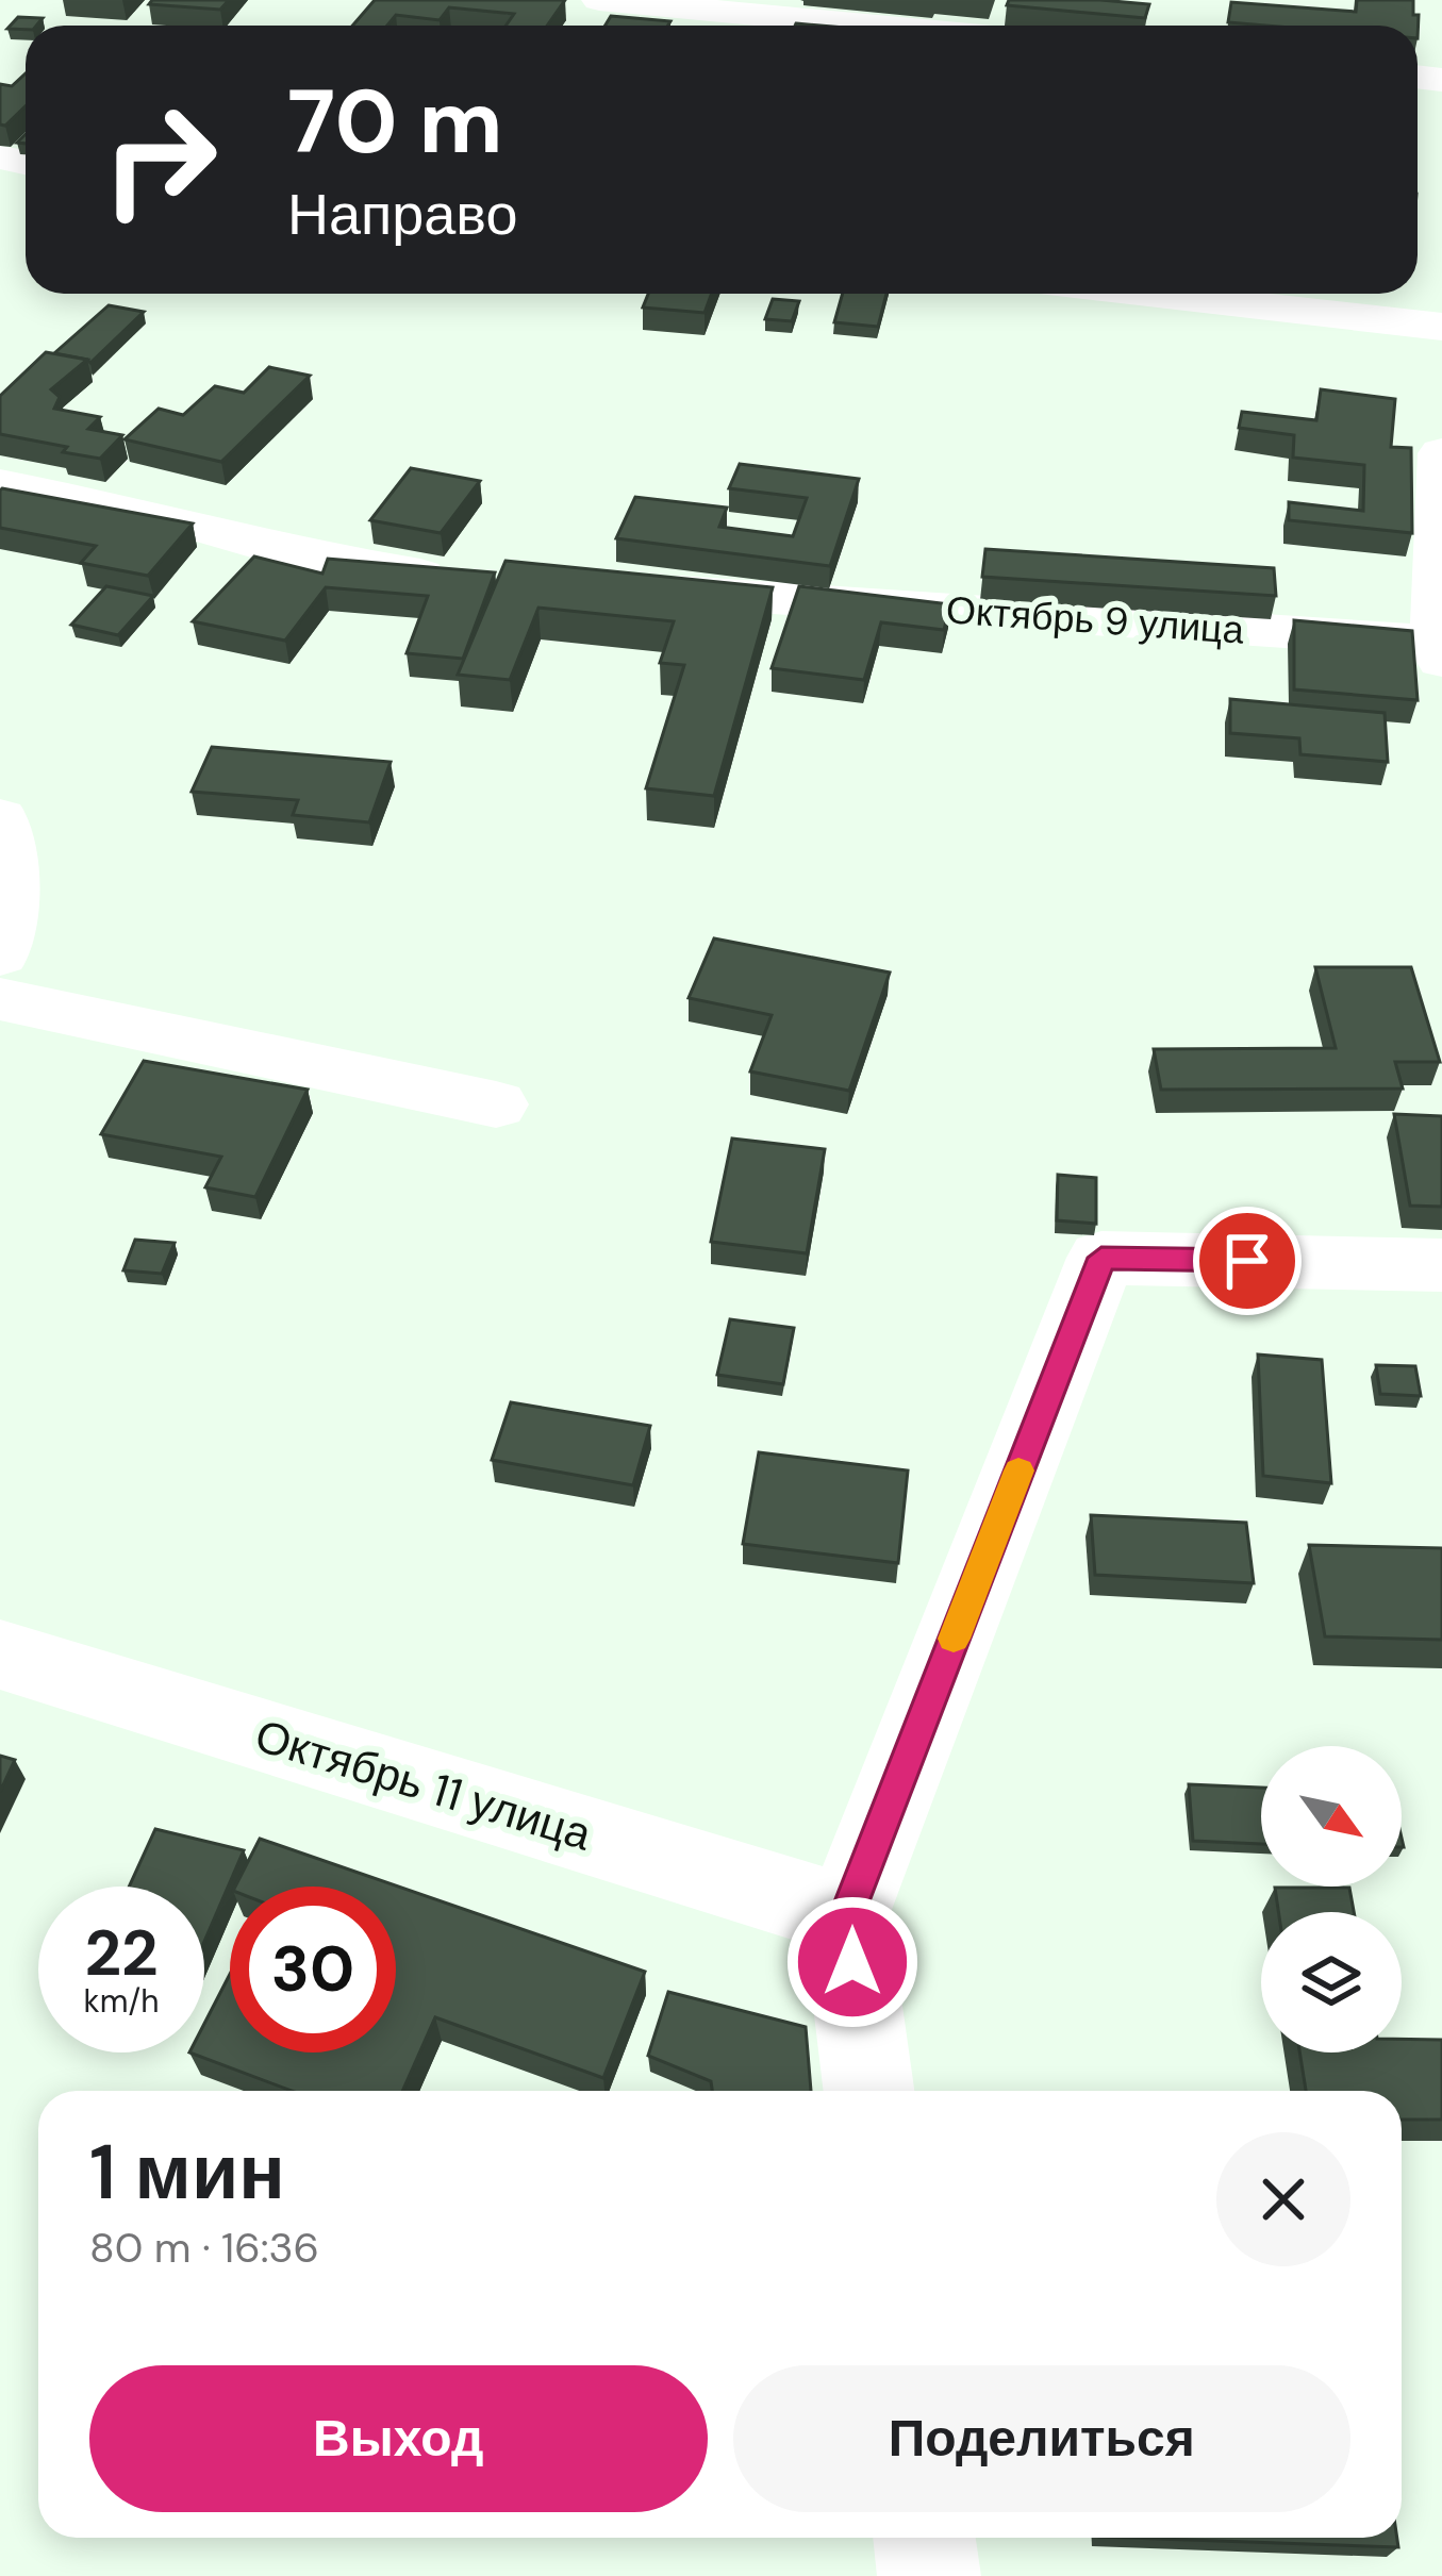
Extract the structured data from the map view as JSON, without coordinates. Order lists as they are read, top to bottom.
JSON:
{
  "streets": {
    "street": ["Октябрь 9 улица", "Октябрь 11 улица"]
  },
  "north": "bottom right",
  "page": {
    "turn": ["70 m", "Направо"],
    "speed": "22 km/h",
    "limit": "30",
    "heading": ["1 мин", "80 m · 16:36"],
    "buttons": ["Выход", "Поделиться"]
  }
}
